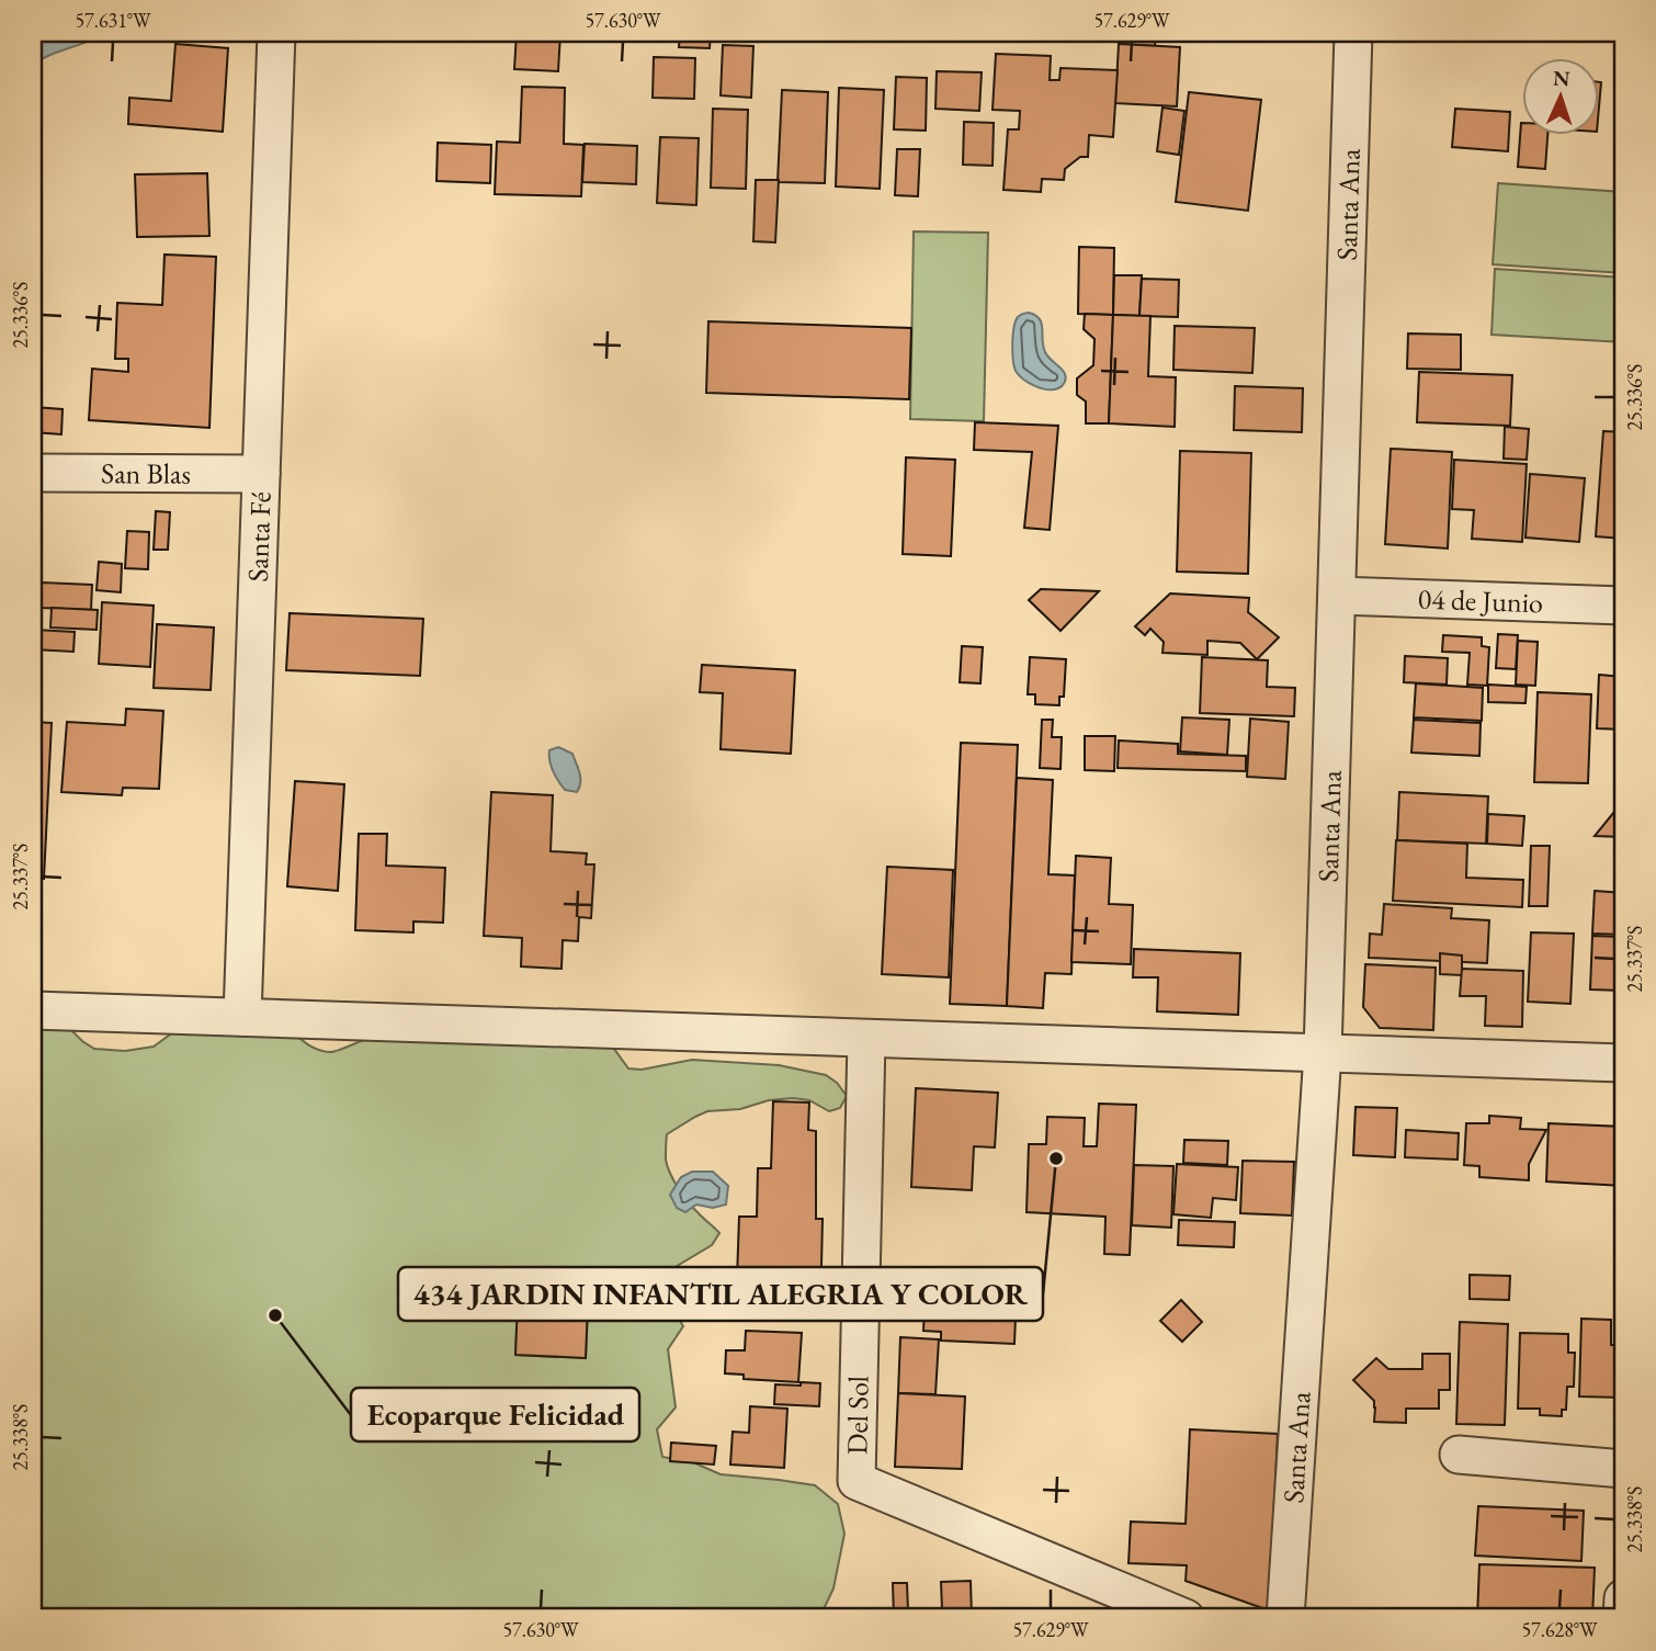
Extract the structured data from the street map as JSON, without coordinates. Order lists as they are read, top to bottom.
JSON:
{
  "streets": {
    "street": [
      "Santa Ana",
      "San Blas",
      "Santa Fé",
      "04 de Junio",
      "Del Sol"
    ]
  },
  "crossings": [
    ["Santa Ana", "04 de Junio"],
    ["San Blas", "Santa Fé"]
  ],
  "places": ["434 JARDIN INFANTIL ALEGRIA Y COLOR", "Ecoparque Felicidad"],
  "north": "top",
  "coordinates": [
    "57.631°W",
    "57.630°W",
    "57.629°W",
    "25.336°S",
    "25.337°S",
    "25.338°S",
    "57.628°W"
  ]
}
